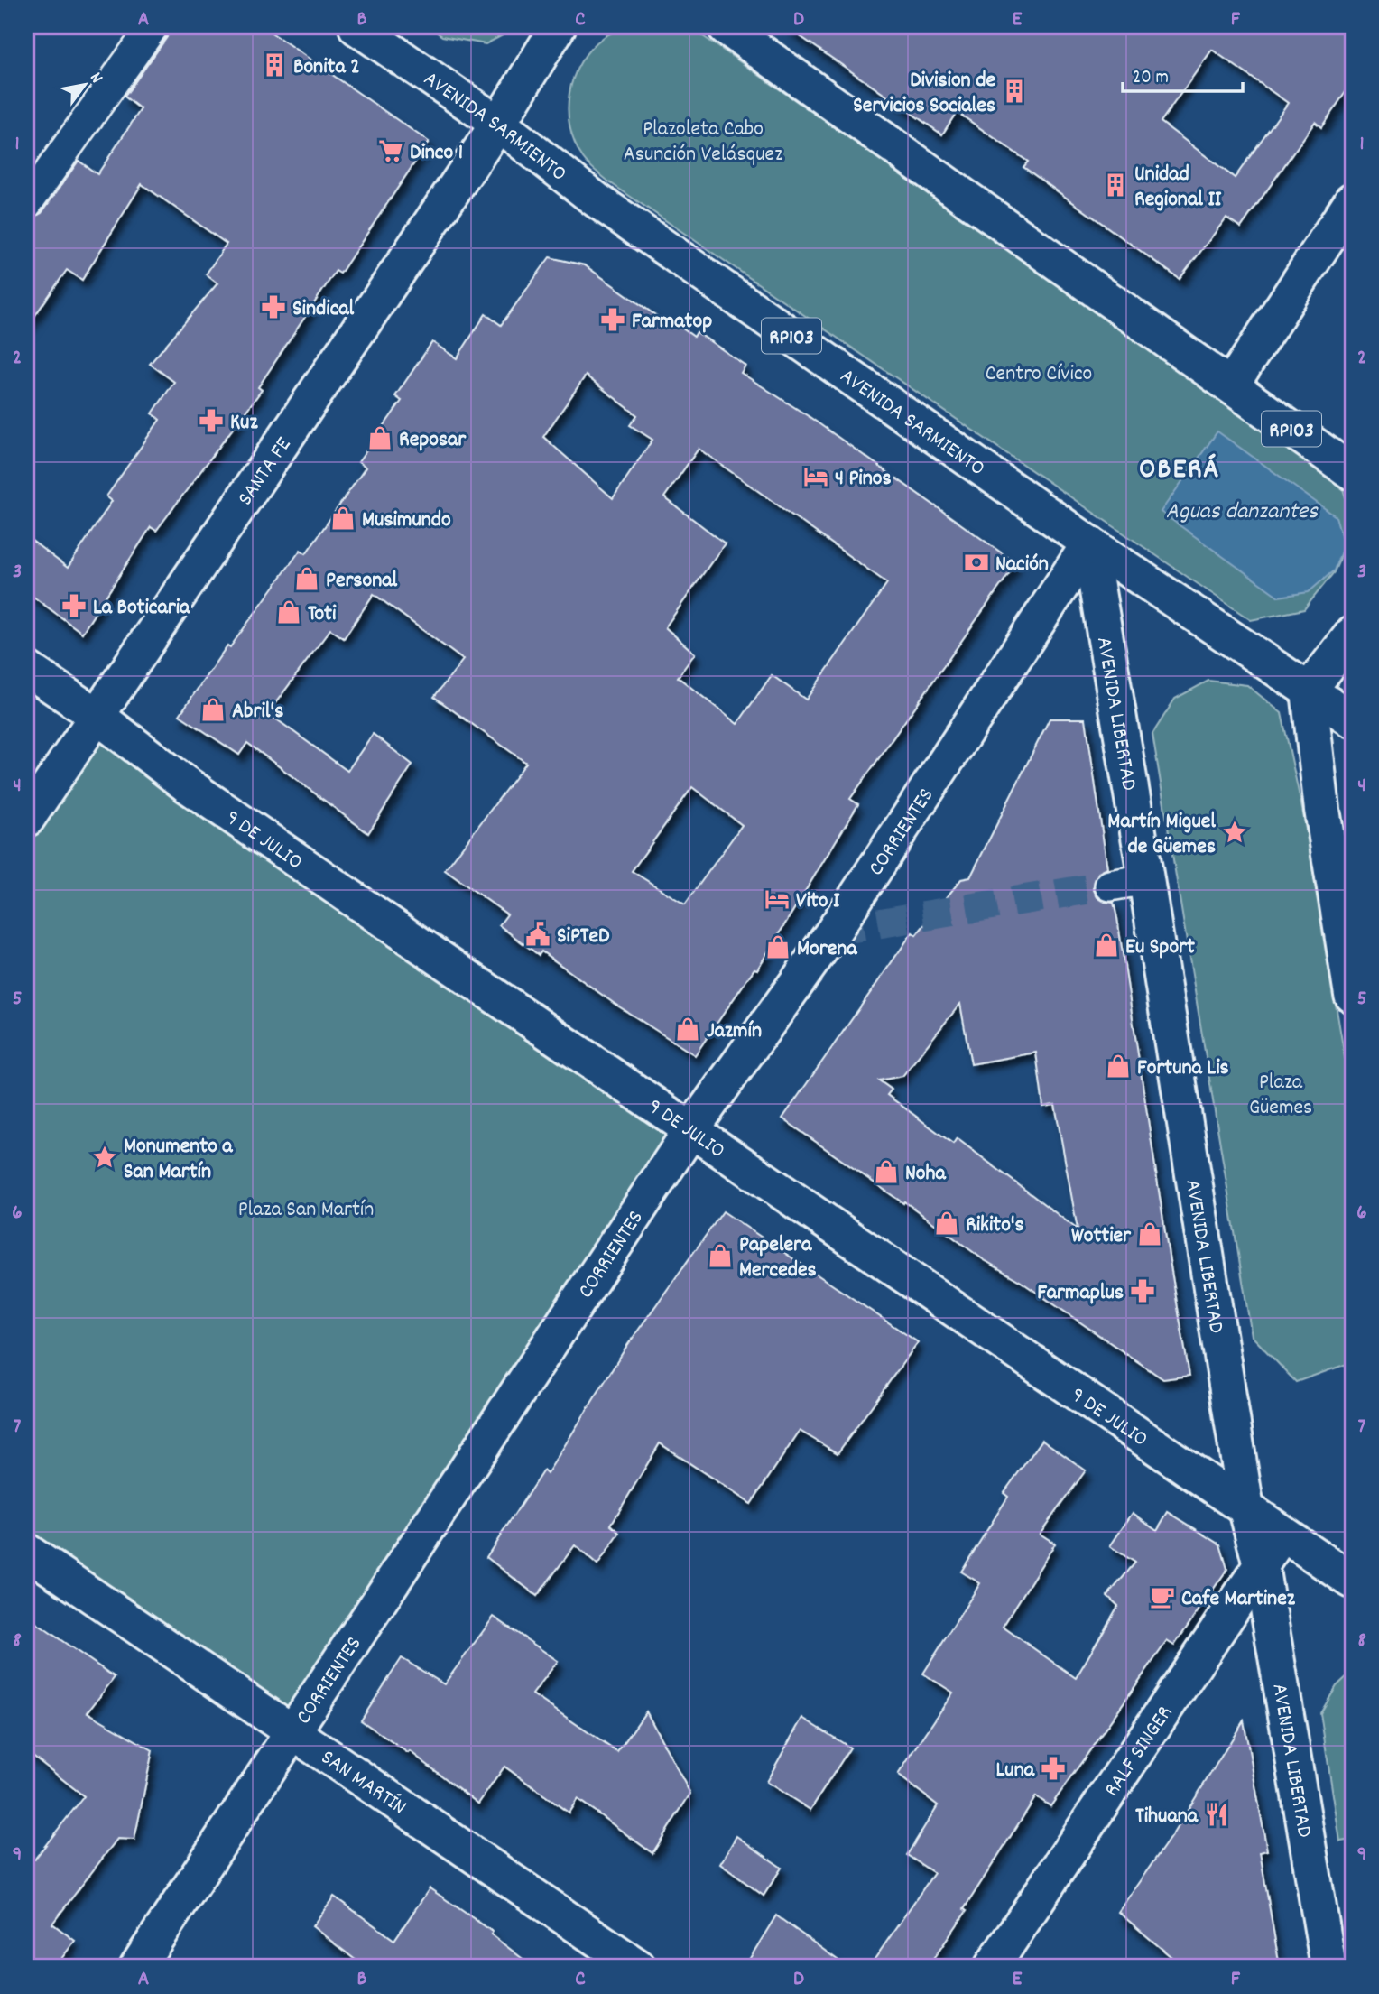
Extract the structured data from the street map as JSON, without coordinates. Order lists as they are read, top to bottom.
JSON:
{
  "streets": {
    "street": [
      "AVENIDA SARMIENTO",
      "RP103",
      "SANTA FE",
      "AVENIDA LIBERTAD",
      "CORRIENTES",
      "9 DE JULIO",
      "RALF SINGER",
      "SAN MARTÍN"
    ]
  },
  "crossings": [
    ["AVENIDA SARMIENTO", "SANTA FE"],
    ["AVENIDA SARMIENTO", "AVENIDA LIBERTAD"],
    ["AVENIDA SARMIENTO", "CORRIENTES"],
    ["SANTA FE", "9 DE JULIO"],
    ["AVENIDA LIBERTAD", "CORRIENTES"],
    ["AVENIDA LIBERTAD", "9 DE JULIO"],
    ["AVENIDA LIBERTAD", "RALF SINGER"],
    ["CORRIENTES", "9 DE JULIO"],
    ["CORRIENTES", "SAN MARTÍN"],
    ["9 DE JULIO", "RALF SINGER"]
  ],
  "districts": ["OBERÁ"],
  "water": ["Aguas danzantes"],
  "parks": [
    "Plazoleta Cabo Asunción Velásquez",
    "Centro Cívico",
    "Plaza Güemes",
    "Plaza San Martín"
  ],
  "places": {
    "building": ["Bonita 2", "Division de Servicios Sociales", "Unidad Regional II"],
    "supermarket": ["Dinco 1"],
    "pharmacy": [
      "Sindical",
      "Farmatop",
      "Kuz",
      "La Boticaria",
      "Farmaplus",
      "Luna"
    ],
    "shop": [
      "Reposar",
      "Musimundo",
      "Personal",
      "Toti",
      "Abril's",
      "Eu Sport",
      "Morena",
      "Jazmín",
      "Fortuna Lis",
      "Noha",
      "Rikito's",
      "Wottier",
      "Papelera Mercedes"
    ],
    "hotel": ["4 Pinos", "Vito I"],
    "bank": ["Nación"],
    "place": ["Martín Miguel de Güemes", "Monumento a San Martín"],
    "public building": ["SiPTeD"],
    "cafe": ["Cafe Martinez"],
    "restaurant": ["Tihuana"]
  },
  "scale_bar": "20 m",
  "north": "top right",
  "grid": {
    "columns": [
      "A",
      "B",
      "C",
      "D",
      "E",
      "F"
    ],
    "rows": [
      "1",
      "2",
      "3",
      "4",
      "5",
      "6",
      "7",
      "8",
      "9"
    ]
  }
}
